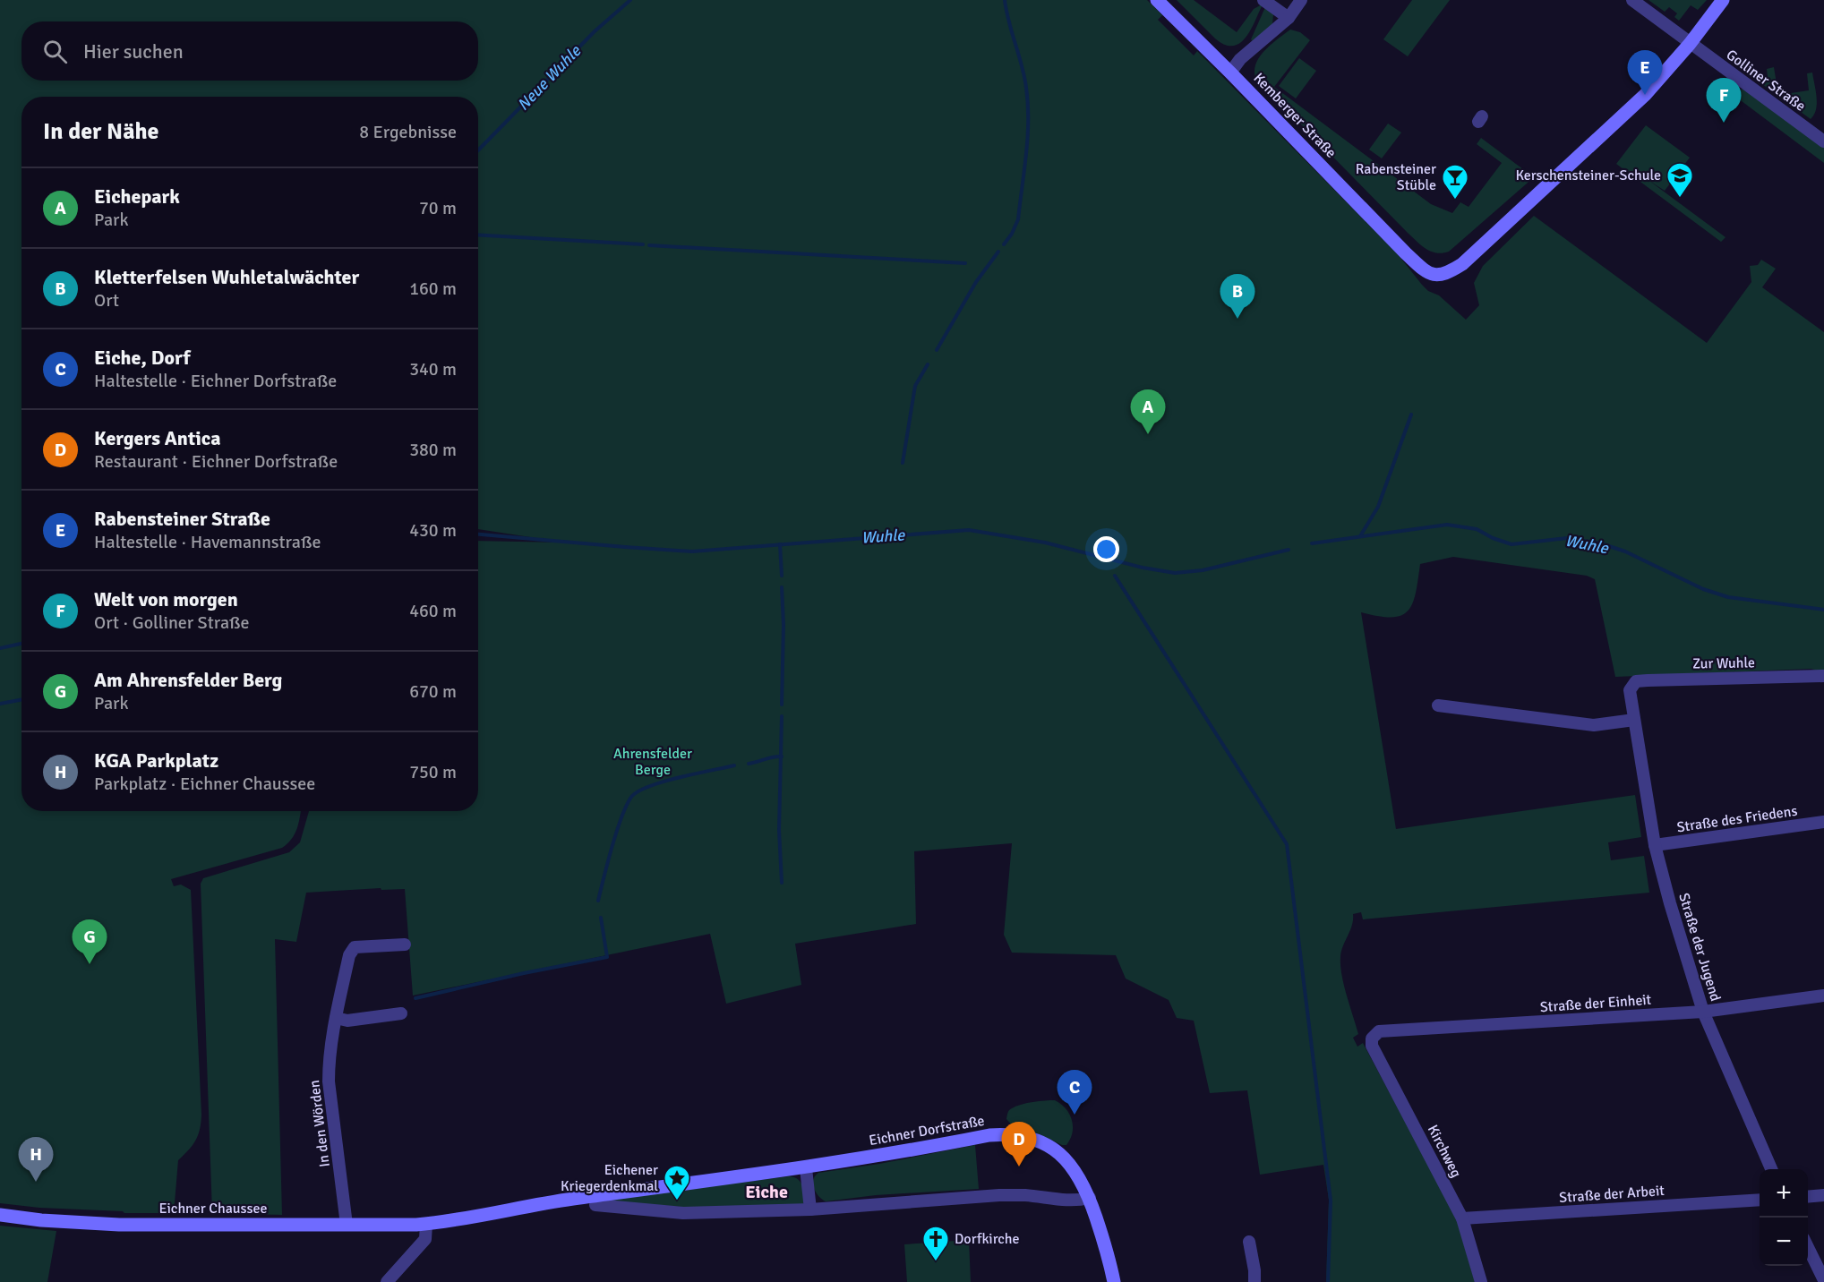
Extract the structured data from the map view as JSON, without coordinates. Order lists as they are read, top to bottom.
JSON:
{
  "streets": {
    "main road": ["Kemberger Straße", "Eichner Dorfstraße", "Eichner Chaussee"],
    "street": [
      "Golliner Straße",
      "Zur Wuhle",
      "Straße des Friedens",
      "Straße der Jugend",
      "Straße der Einheit",
      "In den Wörden",
      "Kirchweg",
      "Straße der Arbeit"
    ]
  },
  "crossings": [
    ["Golliner Straße", "Kemberger Straße"],
    ["Zur Wuhle", "Straße der Jugend"],
    ["Straße des Friedens", "Straße der Jugend"],
    ["Straße der Jugend", "Straße der Einheit"],
    ["Straße der Einheit", "Kirchweg"],
    ["In den Wörden", "Eichner Chaussee"],
    ["Eichner Dorfstraße", "Eichner Chaussee"],
    ["Kirchweg", "Straße der Arbeit"]
  ],
  "districts": ["Eiche"],
  "water": ["Neue Wuhle", "Wuhle"],
  "parks": ["Ahrensfelder Berge"],
  "places": {
    "school or university": ["Kerschensteiner-Schule"],
    "bar": ["Rabensteiner Stüble"],
    "place": ["Eichener Kriegerdenkmal"],
    "church": ["Dorfkirche"]
  },
  "page": {
    "search": "Hier suchen",
    "pins": [
      "E",
      "F",
      "B",
      "A",
      "G",
      "C",
      "D",
      "H"
    ],
    "heading": ["In der Nähe", "8 Ergebnisse"],
    "list": [
      {
        "mark": "A",
        "name": "Eichepark",
        "note": "Park",
        "value": "70 m"
      },
      {
        "mark": "B",
        "name": "Kletterfelsen Wuhletalwächter",
        "note": "Ort",
        "value": "160 m"
      },
      {
        "mark": "C",
        "name": "Eiche, Dorf",
        "note": "Haltestelle · Eichner Dorfstraße",
        "value": "340 m"
      },
      {
        "mark": "D",
        "name": "Kergers Antica",
        "note": "Restaurant · Eichner Dorfstraße",
        "value": "380 m"
      },
      {
        "mark": "E",
        "name": "Rabensteiner Straße",
        "note": "Haltestelle · Havemannstraße",
        "value": "430 m"
      },
      {
        "mark": "F",
        "name": "Welt von morgen",
        "note": "Ort · Golliner Straße",
        "value": "460 m"
      },
      {
        "mark": "G",
        "name": "Am Ahrensfelder Berg",
        "note": "Park",
        "value": "670 m"
      },
      {
        "mark": "H",
        "name": "KGA Parkplatz",
        "note": "Parkplatz · Eichner Chaussee",
        "value": "750 m"
      }
    ],
    "map_buttons": ["+", "−"]
  }
}
